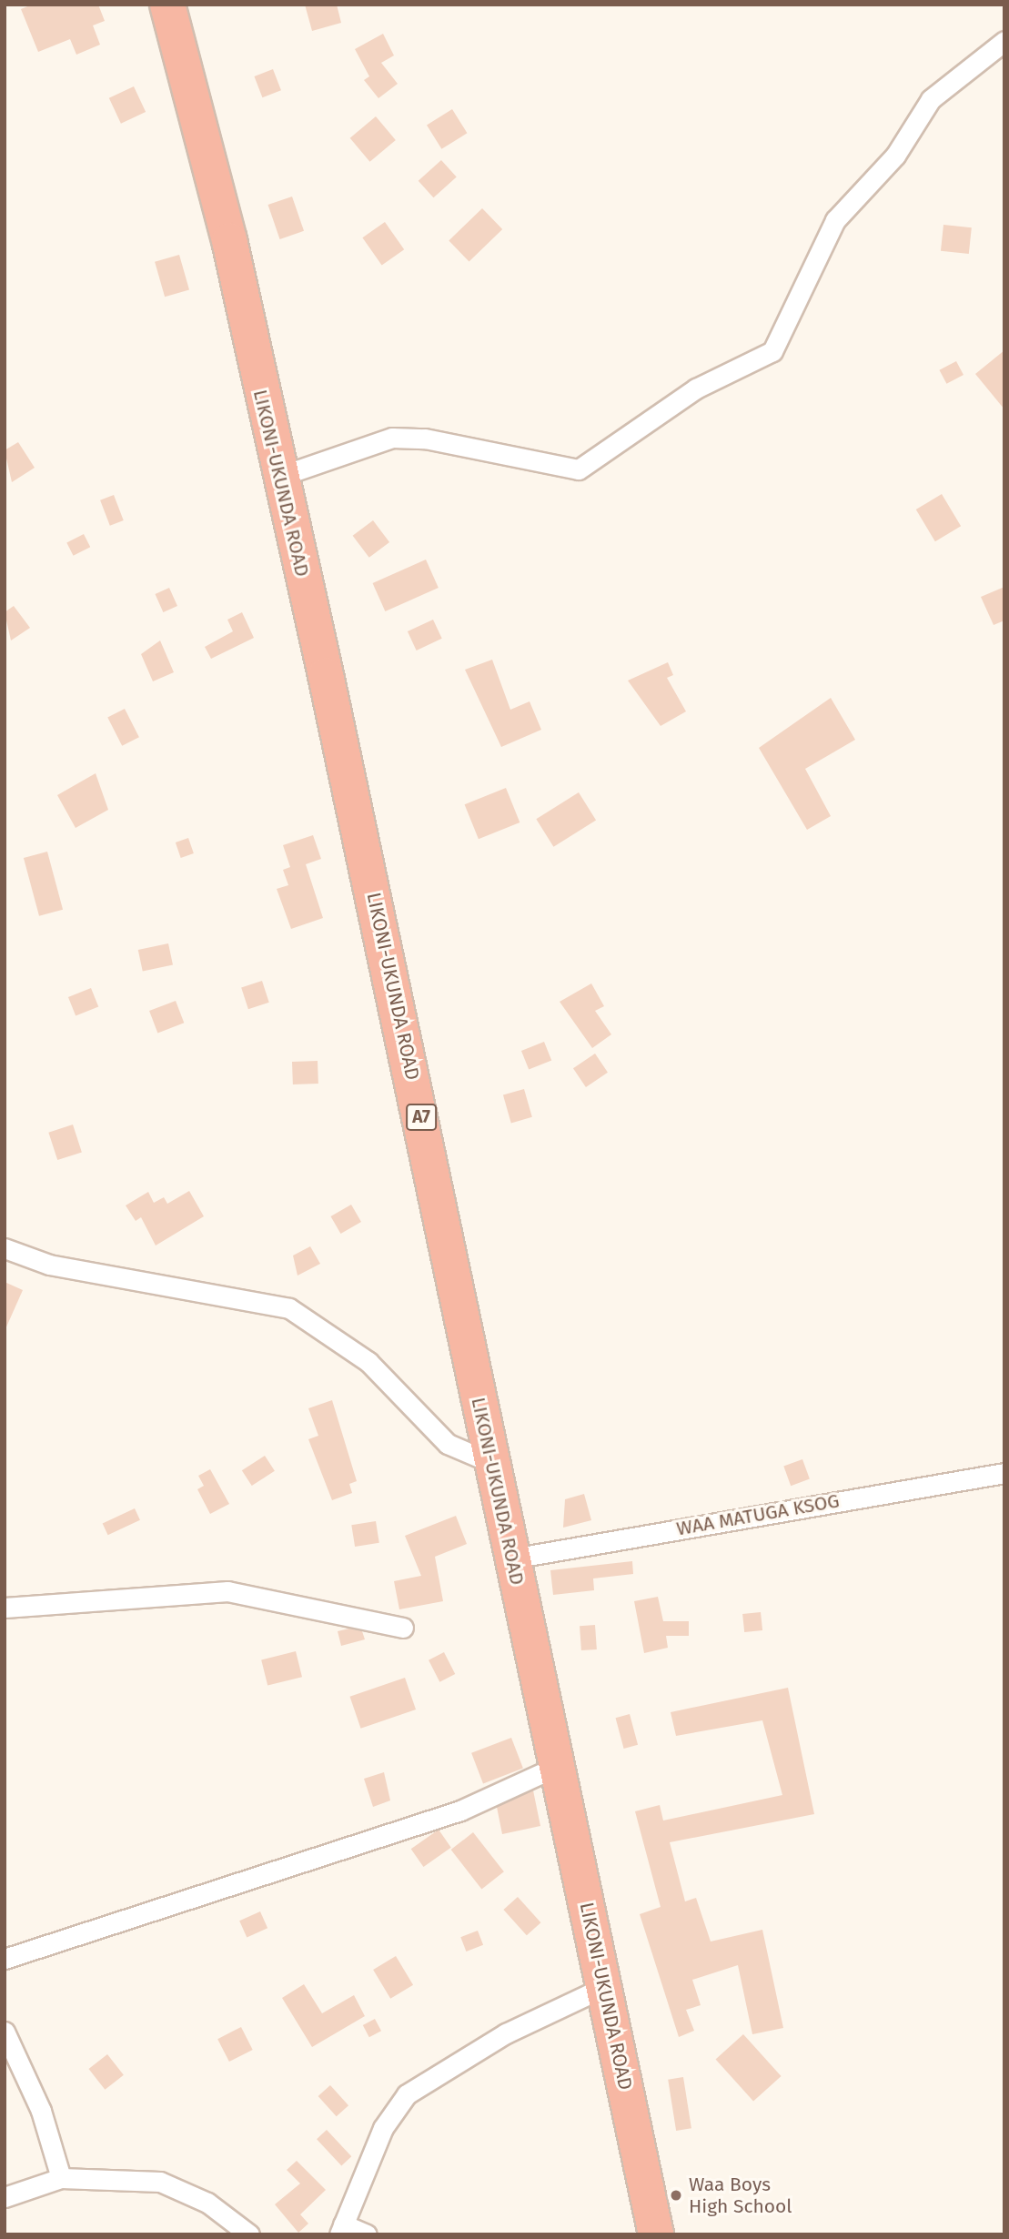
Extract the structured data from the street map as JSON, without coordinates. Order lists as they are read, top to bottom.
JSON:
{
  "streets": {
    "highway": ["LIKONI-UKUNDA ROAD", "A7"],
    "street": ["WAA MATUGA KSOG"]
  },
  "crossings": [
    ["LIKONI-UKUNDA ROAD", "WAA MATUGA KSOG"]
  ],
  "places": ["Waa Boys High School"]
}
